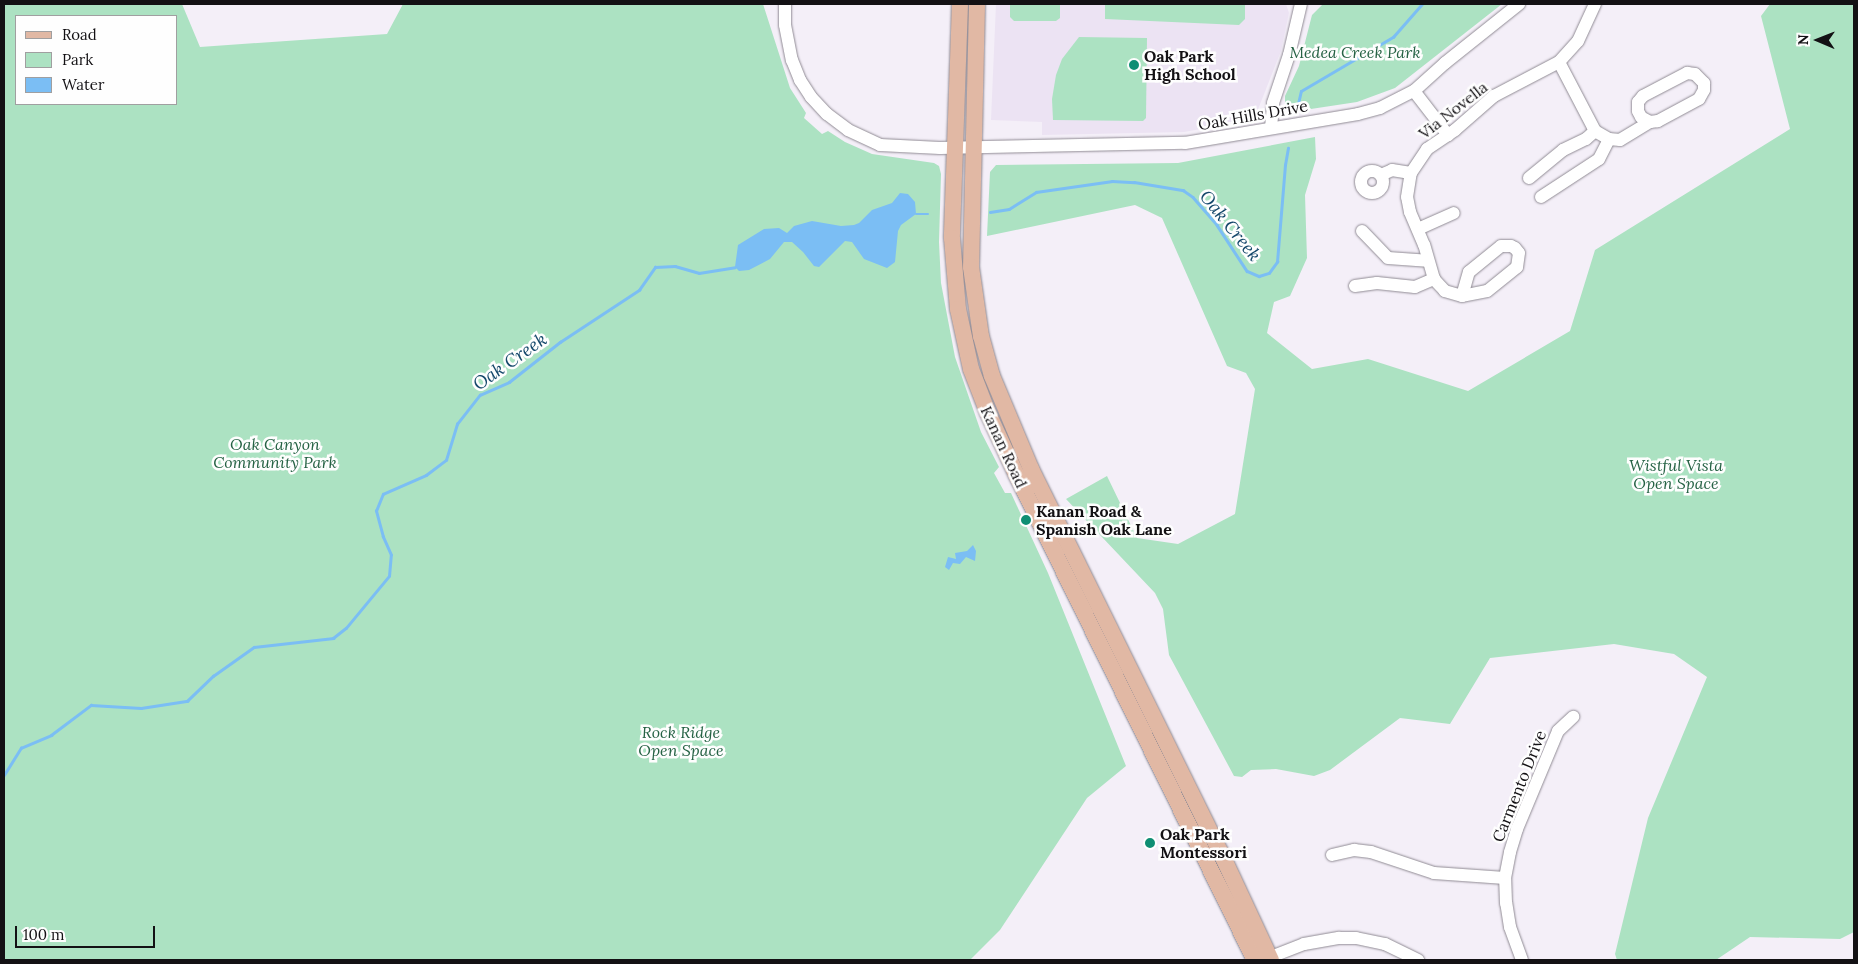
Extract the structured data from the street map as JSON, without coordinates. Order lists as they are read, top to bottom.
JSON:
{
  "streets": {
    "main road": ["Kanan Road"],
    "street": ["Via Novella", "Oak Hills Drive", "Carmento Drive"]
  },
  "crossings": [
    ["Oak Hills Drive", "Kanan Road"]
  ],
  "water": ["Oak Creek"],
  "parks": [
    "Medea Creek Park",
    "Oak Canyon Community Park",
    "Wistful Vista Open Space",
    "Rock Ridge Open Space"
  ],
  "places": ["Oak Park High School", "Kanan Road & Spanish Oak Lane", "Oak Park Montessori"],
  "legend": ["Road", "Park", "Water"],
  "scale_bar": "100 m",
  "north": "left"
}
